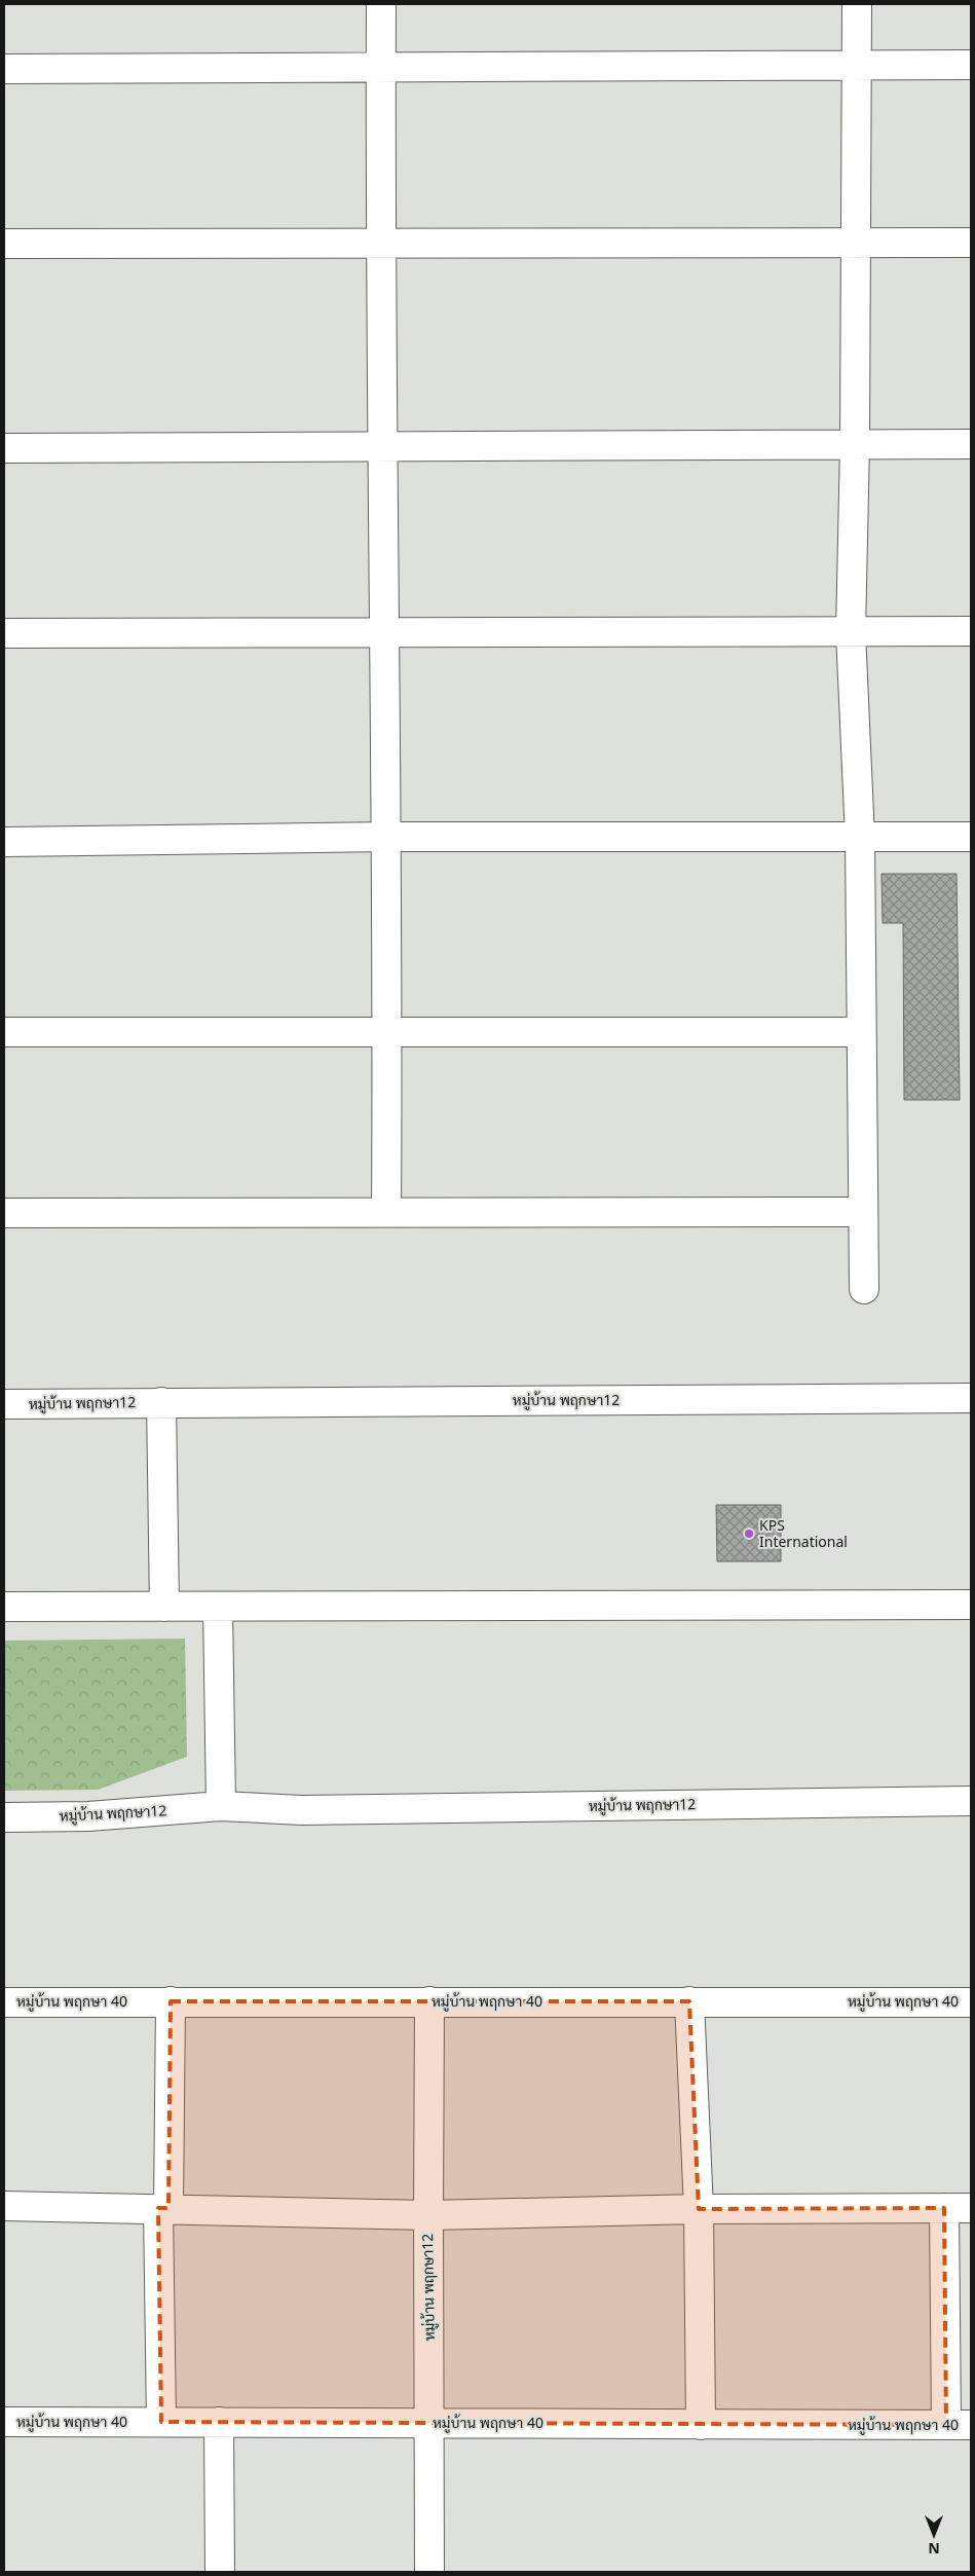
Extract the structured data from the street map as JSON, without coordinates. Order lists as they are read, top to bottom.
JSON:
{
  "streets": {
    "street": ["หมู่บ้าน พฤกษา12", "หมู่บ้าน พฤกษา 40"]
  },
  "crossings": [
    ["หมู่บ้าน พฤกษา12", "หมู่บ้าน พฤกษา 40"]
  ],
  "places": ["KPS International"],
  "north": "bottom"
}
